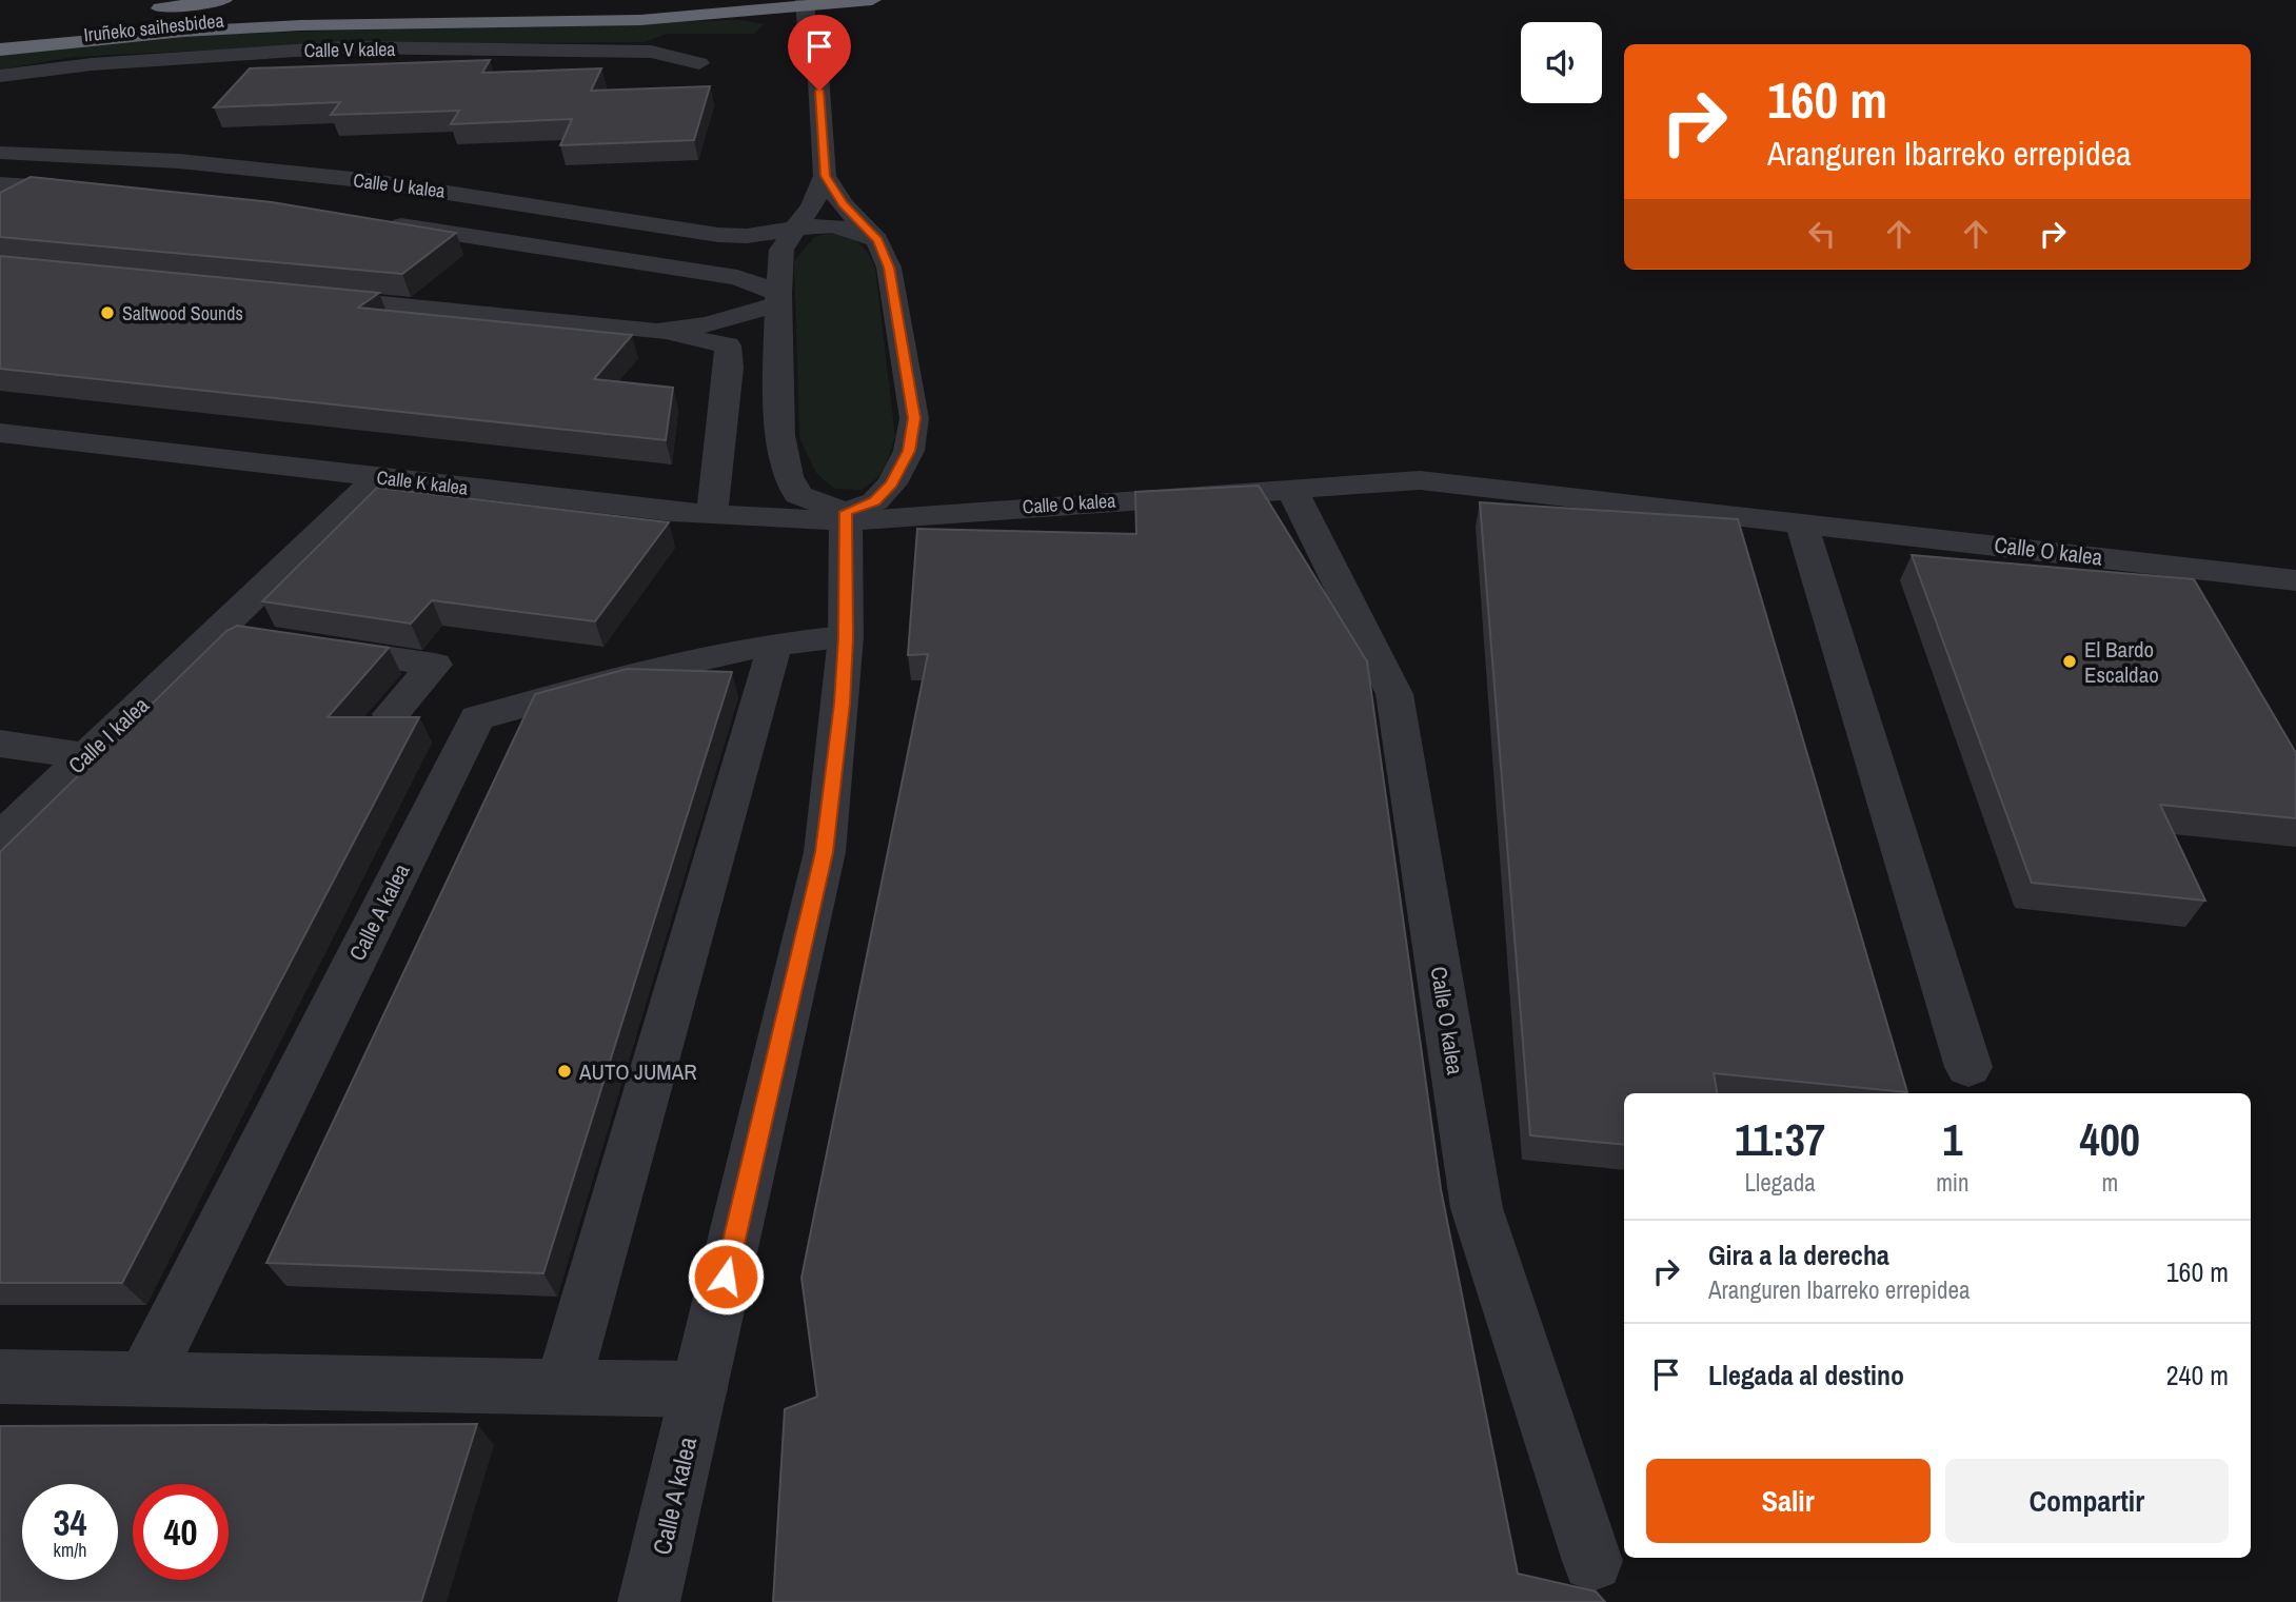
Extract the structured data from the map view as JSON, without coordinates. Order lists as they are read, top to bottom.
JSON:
{
  "streets": {
    "highway": ["Iruñeko saihesbidea"],
    "street": [
      "Calle V kalea",
      "Calle U kalea",
      "Calle K kalea",
      "Calle O kalea",
      "Calle I kalea",
      "Calle A kalea"
    ]
  },
  "crossings": [
    ["Calle K kalea", "Calle O kalea"],
    ["Calle K kalea", "Calle I kalea"],
    ["Calle K kalea", "Calle A kalea"],
    ["Calle O kalea", "Calle A kalea"]
  ],
  "places": ["Saltwood Sounds", "El Bardo Escaldao", "AUTO JUMAR"],
  "page": {
    "turn": ["160 m", "Aranguren Ibarreko errepidea"],
    "eta": [
      "11:37",
      "Llegada",
      "1",
      "min",
      "400",
      "m"
    ],
    "list": [
      {
        "name": "Gira a la derecha",
        "note": "Aranguren Ibarreko errepidea",
        "value": "160 m"
      },
      {
        "name": "Llegada al destino",
        "value": "240 m"
      }
    ],
    "buttons": ["Salir", "Compartir"],
    "speed": "34 km/h",
    "limit": "40"
  }
}
